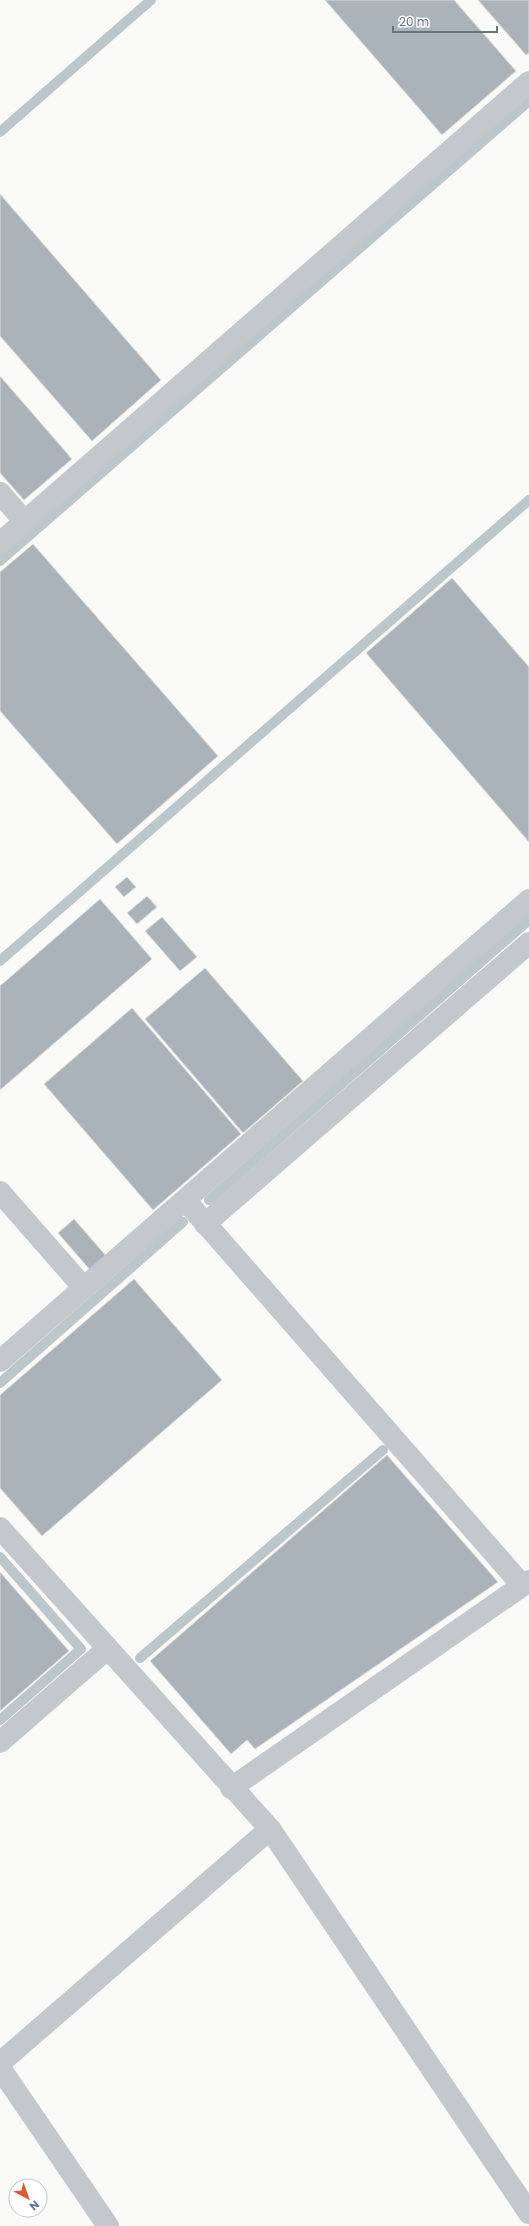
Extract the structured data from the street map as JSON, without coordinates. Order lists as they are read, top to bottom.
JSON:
{
  "scale_bar": "20 m",
  "north": "bottom right"
}
